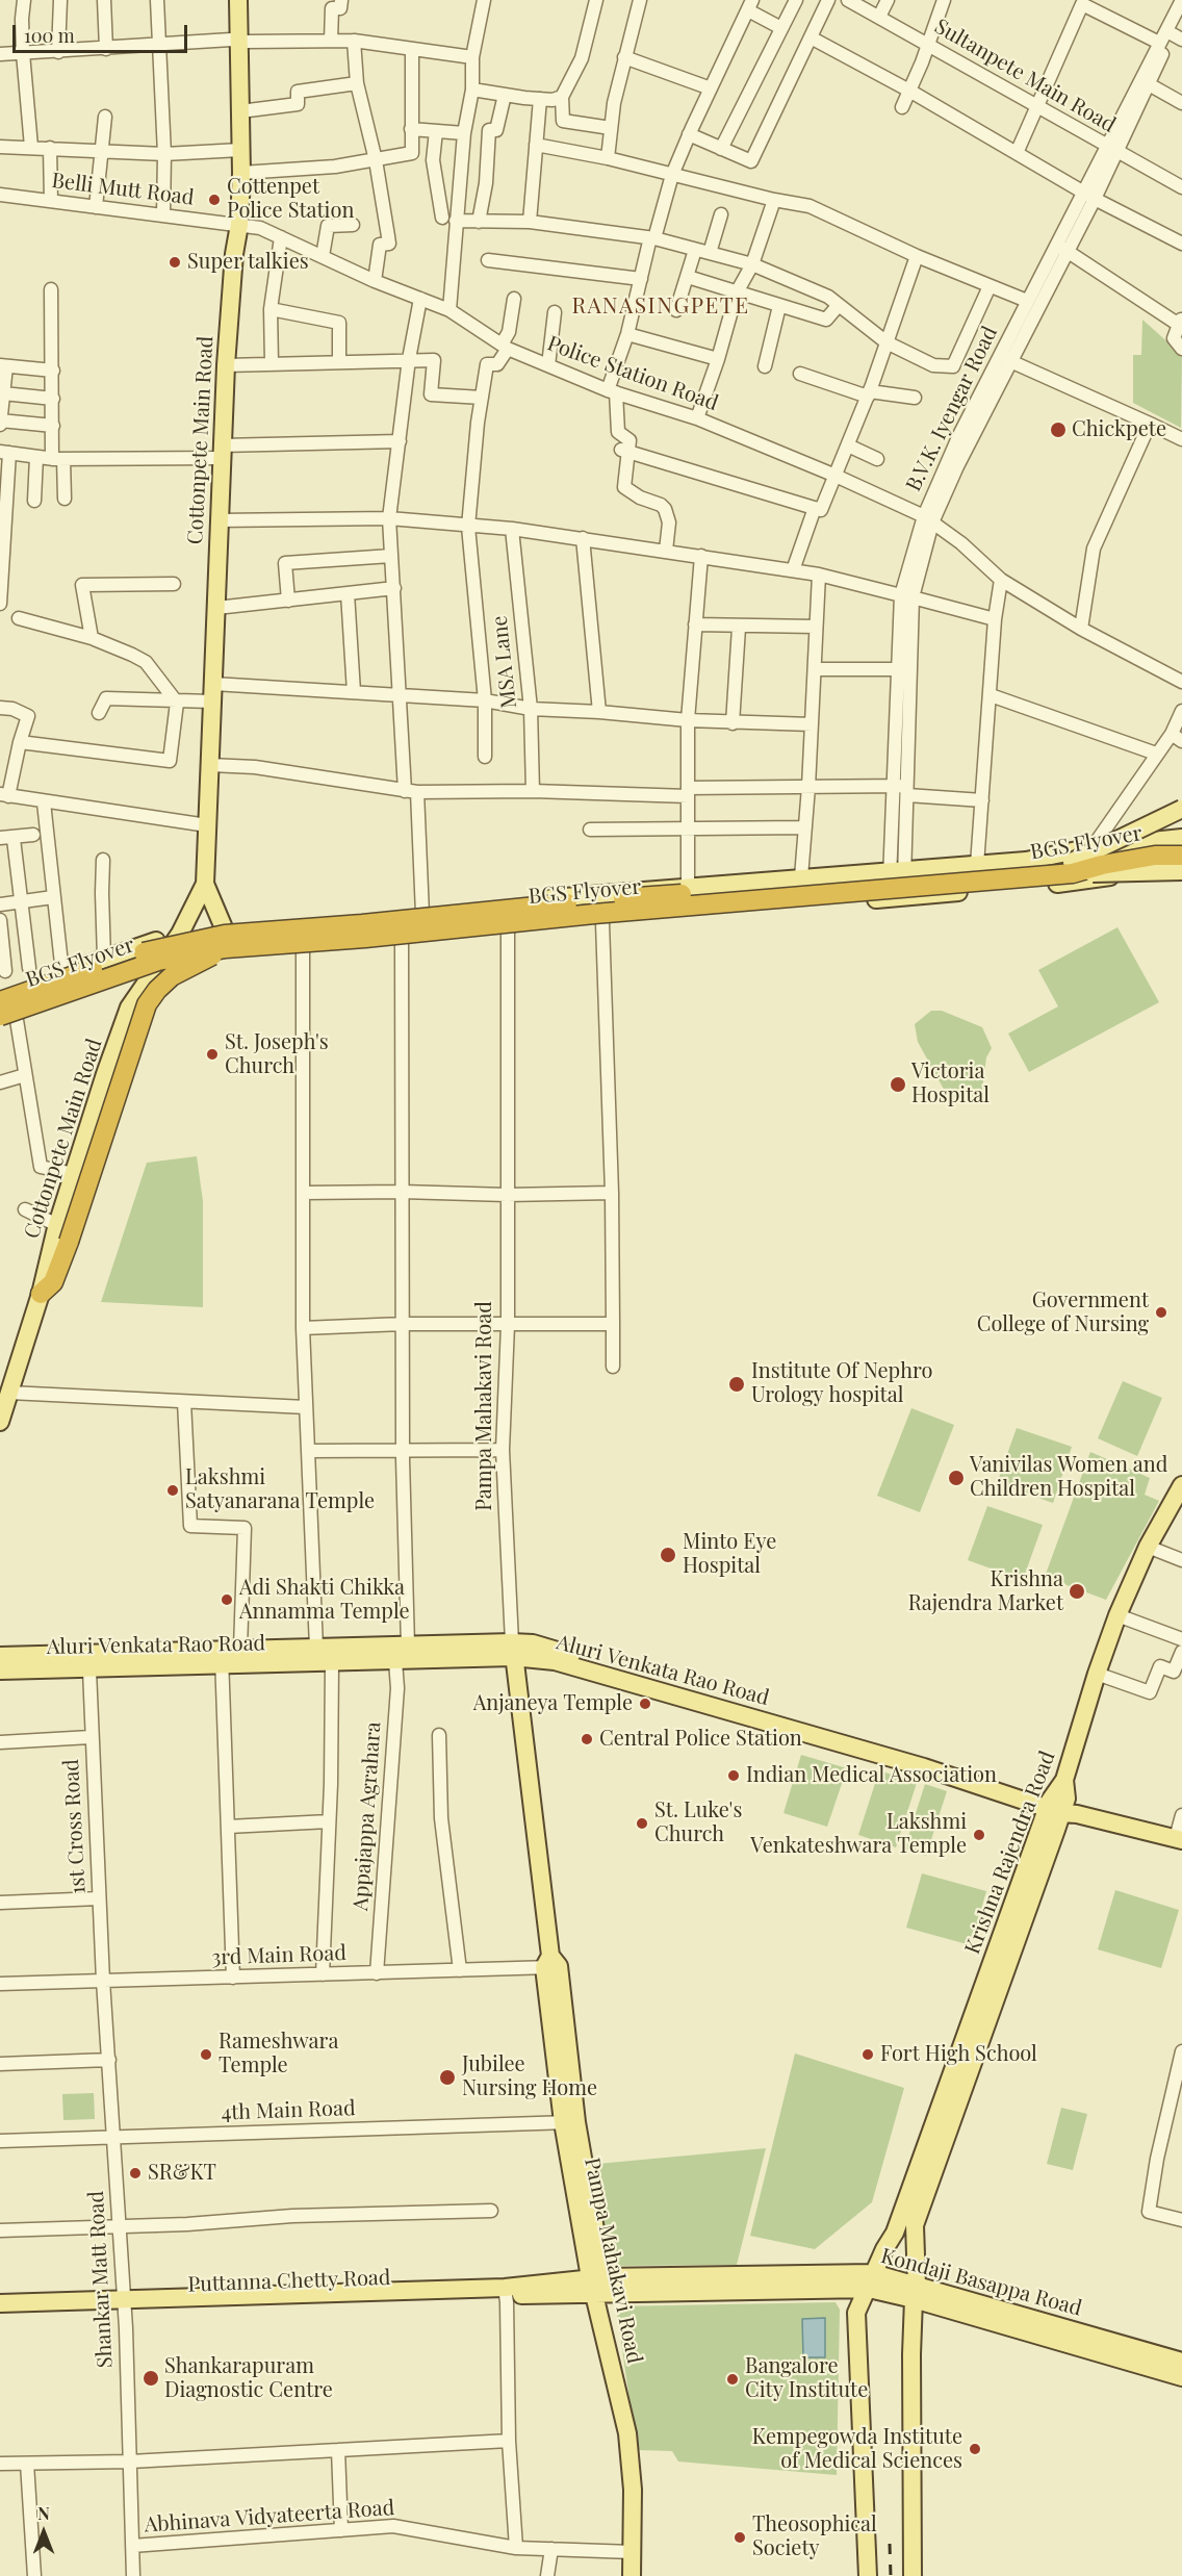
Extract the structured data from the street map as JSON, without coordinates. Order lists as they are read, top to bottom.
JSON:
{
  "streets": {
    "highway": ["BGS Flyover"],
    "main road": [
      "Cottonpete Main Road",
      "Pampa Mahakavi Road",
      "Aluri Venkata Rao Road",
      "Krishna Rajendra Road",
      "Puttanna Chetty Road",
      "Kondaji Basappa Road"
    ],
    "street": [
      "Sultanpete Main Road",
      "Belli Mutt Road",
      "Police Station Road",
      "B.V.K. Iyengar Road",
      "MSA Lane",
      "Appajappa Agrahara",
      "1st Cross Road",
      "3rd Main Road",
      "4th Main Road",
      "Shankar Matt Road",
      "Abhinava Vidyateerta Road"
    ]
  },
  "crossings": [
    ["Sultanpete Main Road", "B.V.K. Iyengar Road"],
    ["Belli Mutt Road", "Police Station Road"],
    ["Belli Mutt Road", "Cottonpete Main Road"],
    ["Police Station Road", "B.V.K. Iyengar Road"],
    ["Police Station Road", "Cottonpete Main Road"],
    ["Cottonpete Main Road", "BGS Flyover"],
    ["Pampa Mahakavi Road", "Aluri Venkata Rao Road"],
    ["Pampa Mahakavi Road", "3rd Main Road"],
    ["Pampa Mahakavi Road", "4th Main Road"],
    ["Pampa Mahakavi Road", "Puttanna Chetty Road"],
    ["Pampa Mahakavi Road", "Kondaji Basappa Road"],
    ["Pampa Mahakavi Road", "Abhinava Vidyateerta Road"],
    ["Aluri Venkata Rao Road", "Appajappa Agrahara"],
    ["Aluri Venkata Rao Road", "1st Cross Road"],
    ["Aluri Venkata Rao Road", "Krishna Rajendra Road"],
    ["Appajappa Agrahara", "3rd Main Road"],
    ["1st Cross Road", "3rd Main Road"],
    ["1st Cross Road", "Shankar Matt Road"],
    ["Krishna Rajendra Road", "Kondaji Basappa Road"],
    ["3rd Main Road", "Shankar Matt Road"],
    ["4th Main Road", "Shankar Matt Road"],
    ["Shankar Matt Road", "Puttanna Chetty Road"],
    ["Shankar Matt Road", "Abhinava Vidyateerta Road"],
    ["Puttanna Chetty Road", "Kondaji Basappa Road"]
  ],
  "districts": ["RANASINGPETE"],
  "places": [
    "Cottenpet Police Station",
    "Super talkies",
    "Chickpete",
    "St. Joseph's Church",
    "Victoria Hospital",
    "Government College of Nursing",
    "Institute Of Nephro Urology hospital",
    "Vanivilas Women and Children Hospital",
    "Lakshmi Satyanarana Temple",
    "Minto Eye Hospital",
    "Krishna Rajendra Market",
    "Adi Shakti Chikka Annamma Temple",
    "Anjaneya Temple",
    "Central Police Station",
    "Indian Medical Association",
    "St. Luke's Church",
    "Lakshmi Venkateshwara Temple",
    "Rameshwara Temple",
    "Fort High School",
    "Jubilee Nursing Home",
    "SR&KT",
    "Shankarapuram Diagnostic Centre",
    "Bangalore City Institute",
    "Kempegowda Institute of Medical Sciences",
    "Theosophical Society"
  ],
  "scale_bar": "100 m",
  "north": "top"
}
